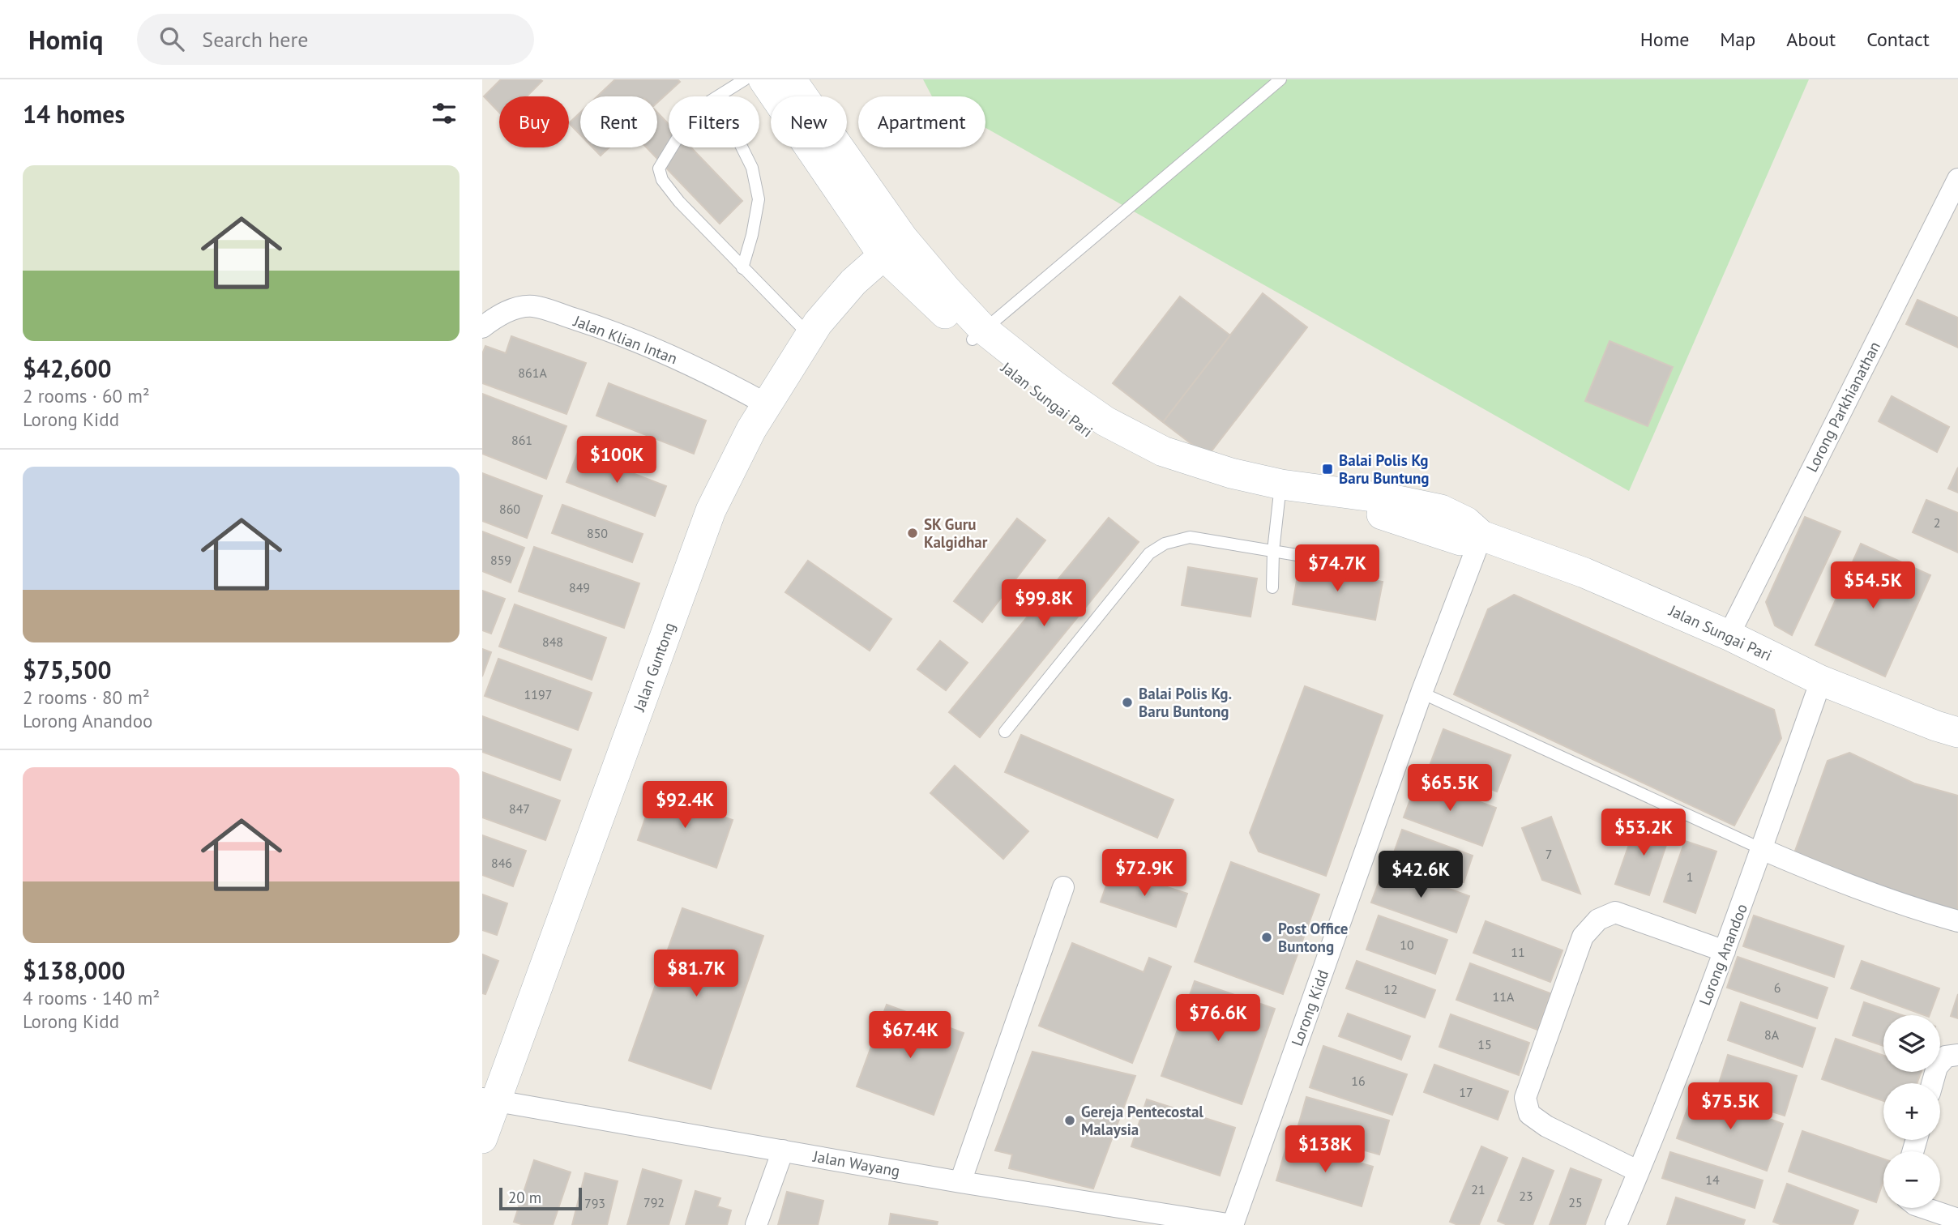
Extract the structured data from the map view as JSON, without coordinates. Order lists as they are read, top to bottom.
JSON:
{
  "streets": {
    "main road": ["Jalan Sungai Pari", "Jalan Guntong"],
    "street": [
      "Jalan Klian Intan",
      "Lorong Parkhianathan",
      "Lorong Anandoo",
      "Lorong Kidd",
      "Jalan Wayang"
    ]
  },
  "crossings": [
    ["Jalan Klian Intan", "Jalan Guntong"],
    ["Jalan Sungai Pari", "Lorong Parkhianathan"],
    ["Jalan Sungai Pari", "Jalan Guntong"],
    ["Jalan Sungai Pari", "Lorong Anandoo"],
    ["Jalan Sungai Pari", "Lorong Kidd"],
    ["Jalan Guntong", "Jalan Wayang"],
    ["Lorong Kidd", "Jalan Wayang"]
  ],
  "places": {
    "transit": ["Balai Polis Kg Baru Buntung"],
    "other": [
      "SK Guru Kalgidhar",
      "Balai Polis Kg. Baru Buntong",
      "Post Office Buntong",
      "Gereja Pentecostal Malaysia"
    ]
  },
  "house_numbers": [
    "861A",
    "861",
    "860",
    "2",
    "850",
    "859",
    "849",
    "848",
    "1197",
    "847",
    "7",
    "846",
    "1",
    "10",
    "11",
    "6",
    "12",
    "11A",
    "8A",
    "15",
    "16",
    "17",
    "14",
    "21",
    "23",
    "792",
    "25",
    "793"
  ],
  "scale_bar": "20 m",
  "page": {
    "header": "Homiq",
    "search": "Search here",
    "nav": [
      "Home",
      "Map",
      "About",
      "Contact"
    ],
    "heading": "14 homes",
    "chip": [
      "Buy",
      "Rent",
      "Filters",
      "New",
      "Apartment"
    ],
    "list": [
      {
        "name": "$42,600",
        "note": "2 rooms · 60 m² · Lorong Kidd"
      },
      {
        "name": "$75,500",
        "note": "2 rooms · 80 m² · Lorong Anandoo"
      },
      {
        "name": "$138,000",
        "note": "4 rooms · 140 m² · Lorong Kidd"
      }
    ],
    "price": [
      "$100K",
      "$74.7K",
      "$54.5K",
      "$99.8K",
      "$65.5K",
      "$92.4K",
      "$53.2K",
      "$72.9K",
      "$42.6K",
      "$81.7K",
      "$76.6K",
      "$67.4K",
      "$75.5K",
      "$138K"
    ],
    "map_buttons": ["+", "−"],
    "scale": "20 m"
  }
}
